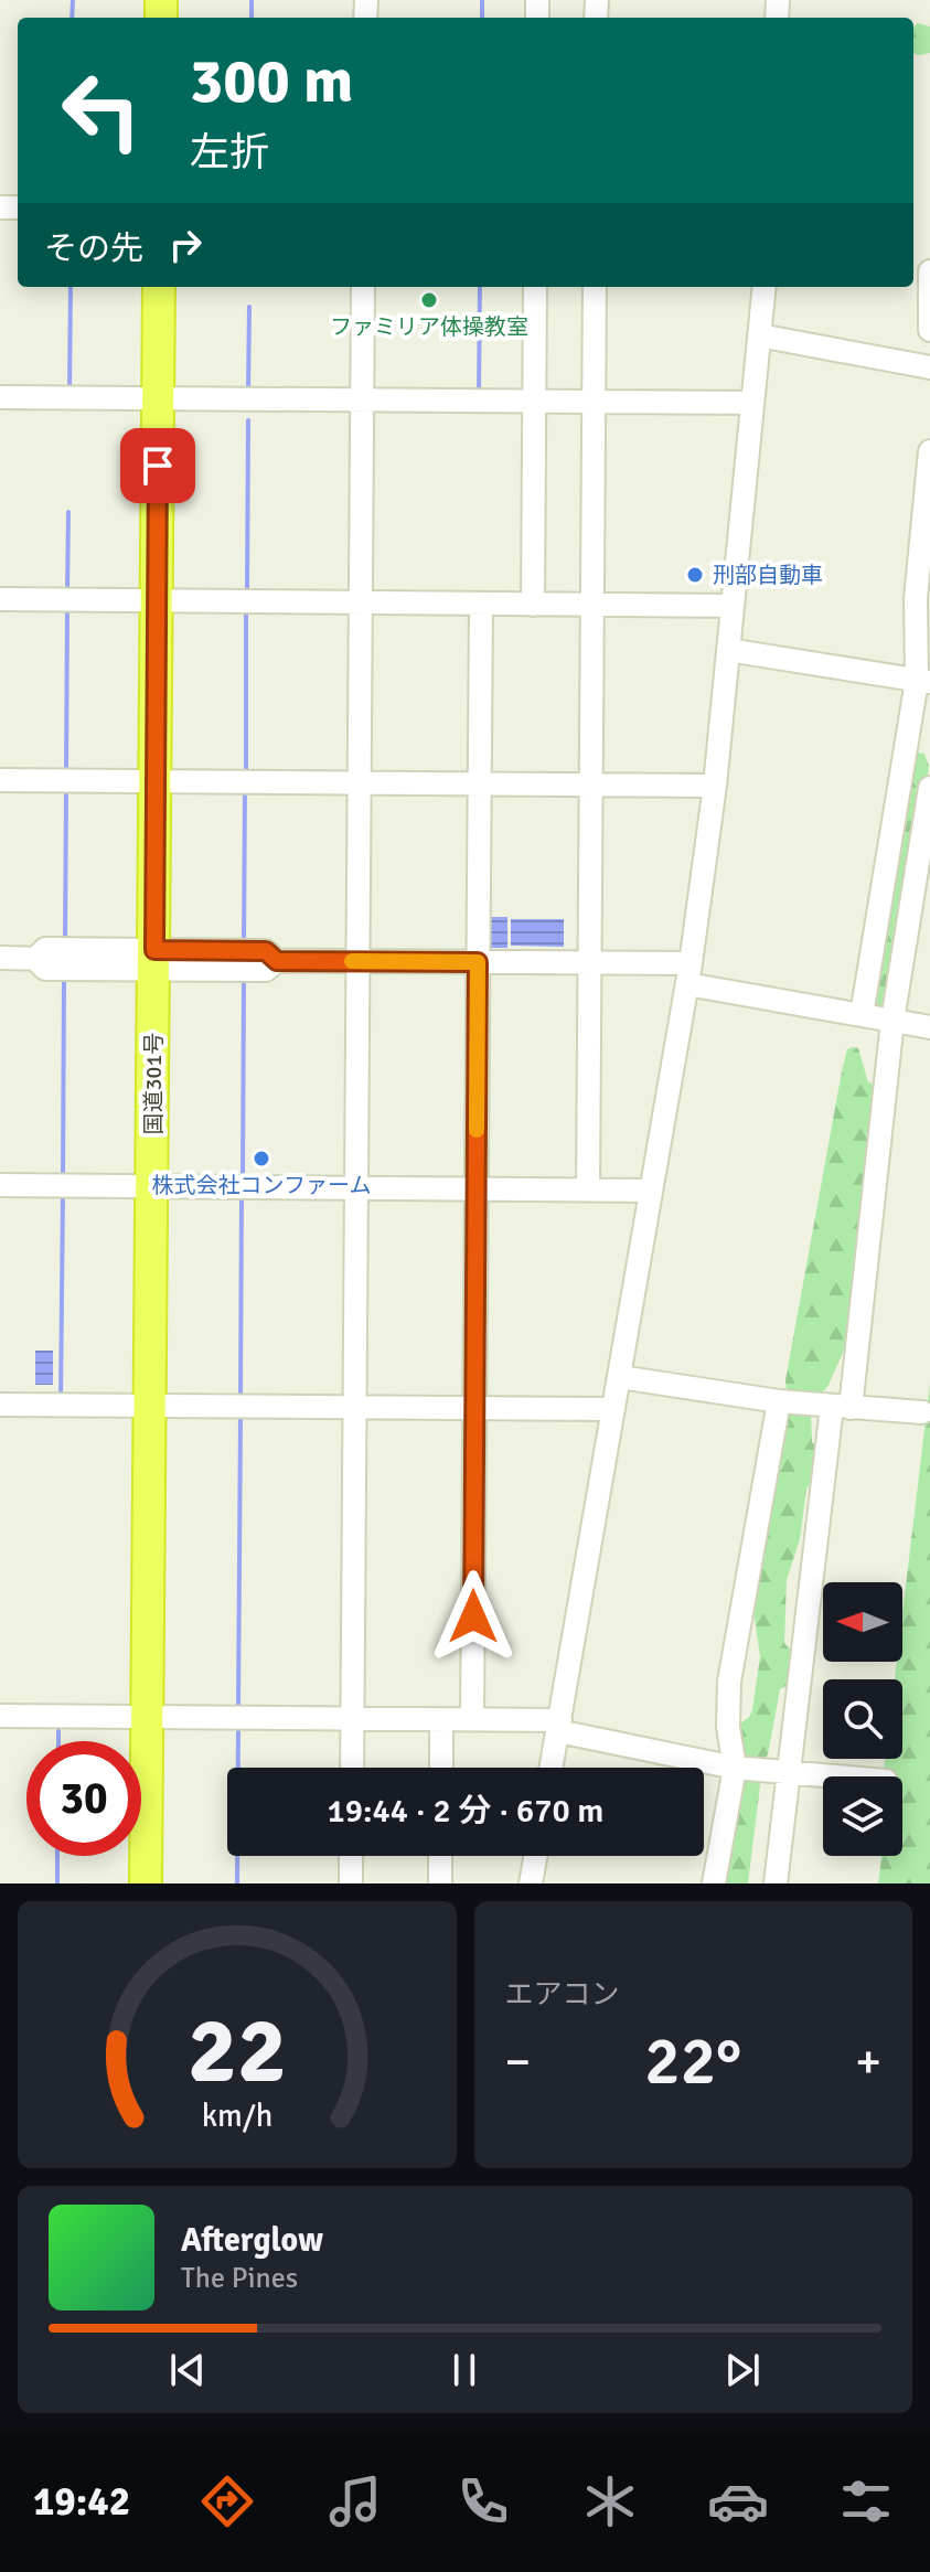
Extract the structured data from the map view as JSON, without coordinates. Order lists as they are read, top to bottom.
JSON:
{
  "streets": {
    "highway": ["国道301号"]
  },
  "places": ["ファミリア体操教室", "刑部自動車", "株式会社コンファーム"],
  "north": "left",
  "page": {
    "turn": ["300 m", "左折"],
    "then": "その先",
    "limit": "30",
    "trip": "19:44 · 2 分 · 670 m",
    "tile": "エアコン",
    "heat": ["−", "22°", "+"],
    "song": ["Afterglow", "The Pines"],
    "tabs": "19:42",
    "gauge": ["22", "km/h"]
  }
}
